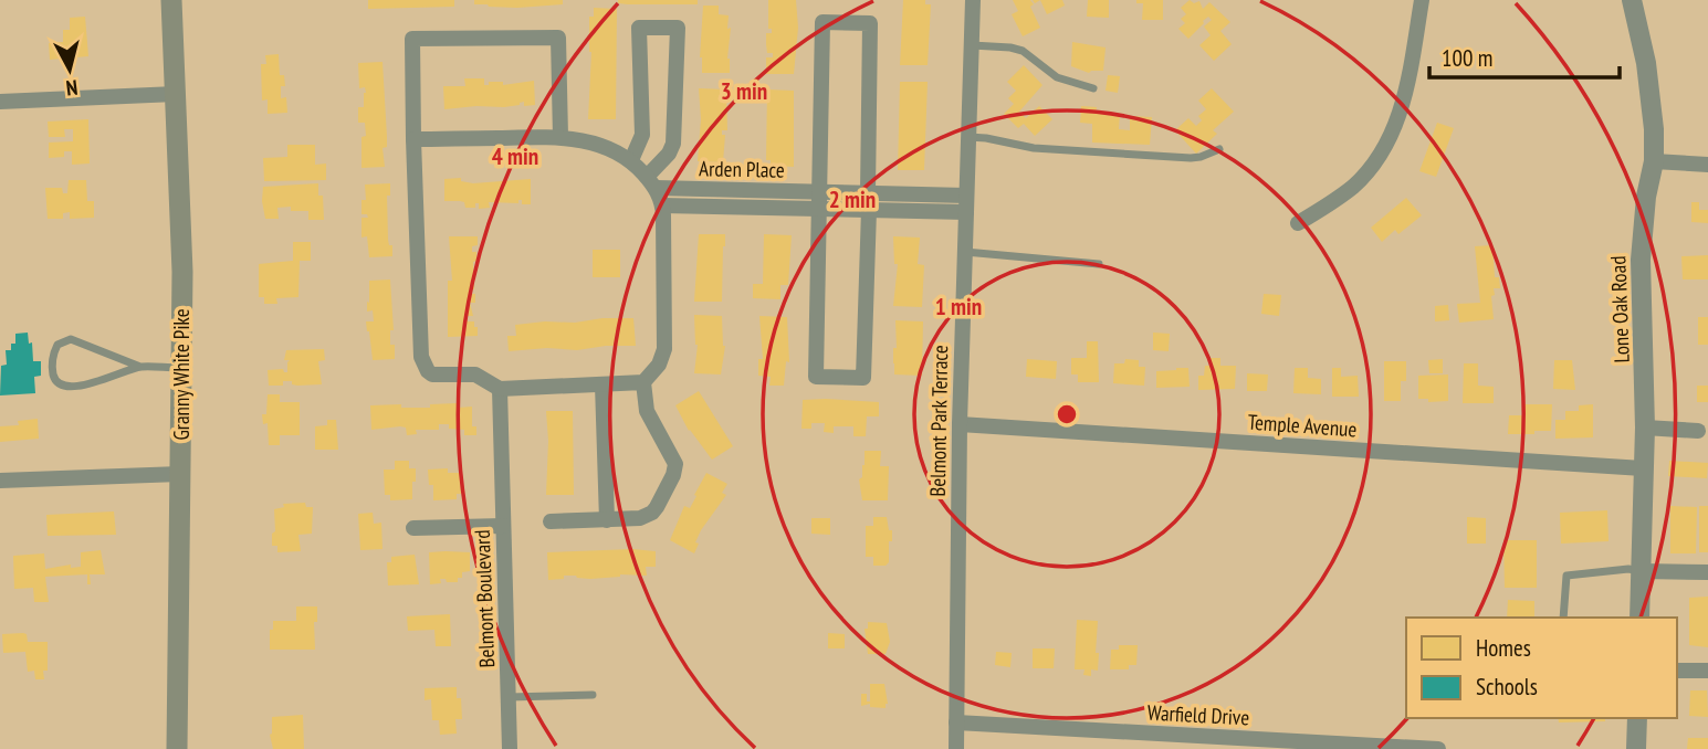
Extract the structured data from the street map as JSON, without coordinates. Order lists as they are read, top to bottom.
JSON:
{
  "streets": {
    "main road": ["Granny White Pike"],
    "street": [
      "Arden Place",
      "Lone Oak Road",
      "Belmont Park Terrace",
      "Temple Avenue",
      "Belmont Boulevard",
      "Warfield Drive"
    ]
  },
  "crossings": [
    ["Arden Place", "Belmont Park Terrace"],
    ["Lone Oak Road", "Temple Avenue"],
    ["Belmont Park Terrace", "Temple Avenue"],
    ["Belmont Park Terrace", "Warfield Drive"]
  ],
  "legend": ["Homes", "Schools"],
  "scale_bar": "100 m",
  "north": "bottom",
  "rings": [
    "3 min",
    "4 min",
    "2 min",
    "1 min"
  ]
}
